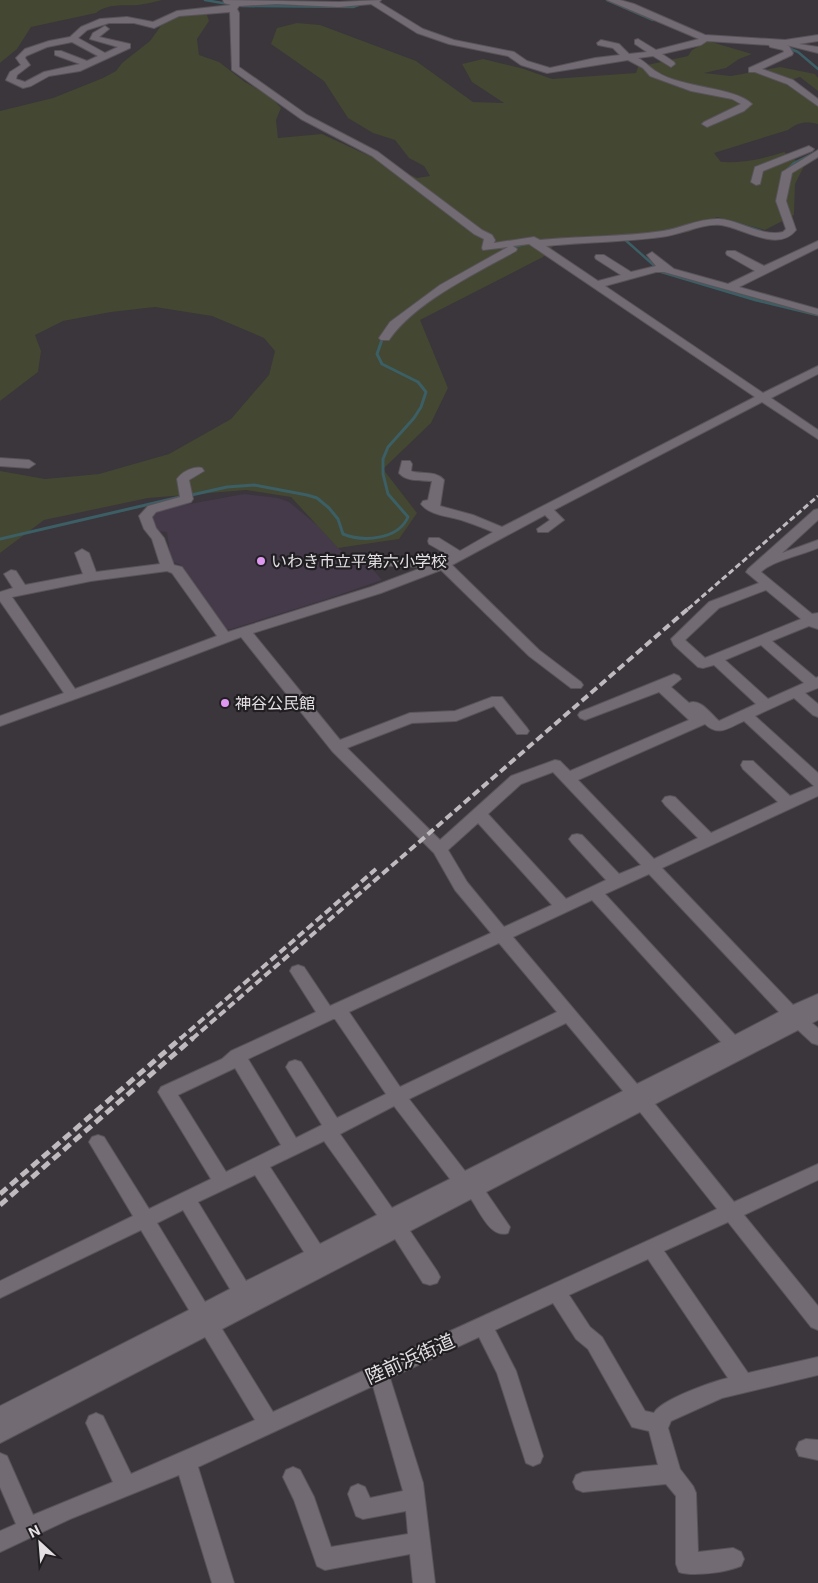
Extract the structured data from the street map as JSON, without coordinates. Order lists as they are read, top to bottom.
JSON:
{
  "streets": {
    "street": ["陸前浜街道"]
  },
  "places": ["いわき市立平第六小学校", "神谷公民館"],
  "north": "top left"
}
